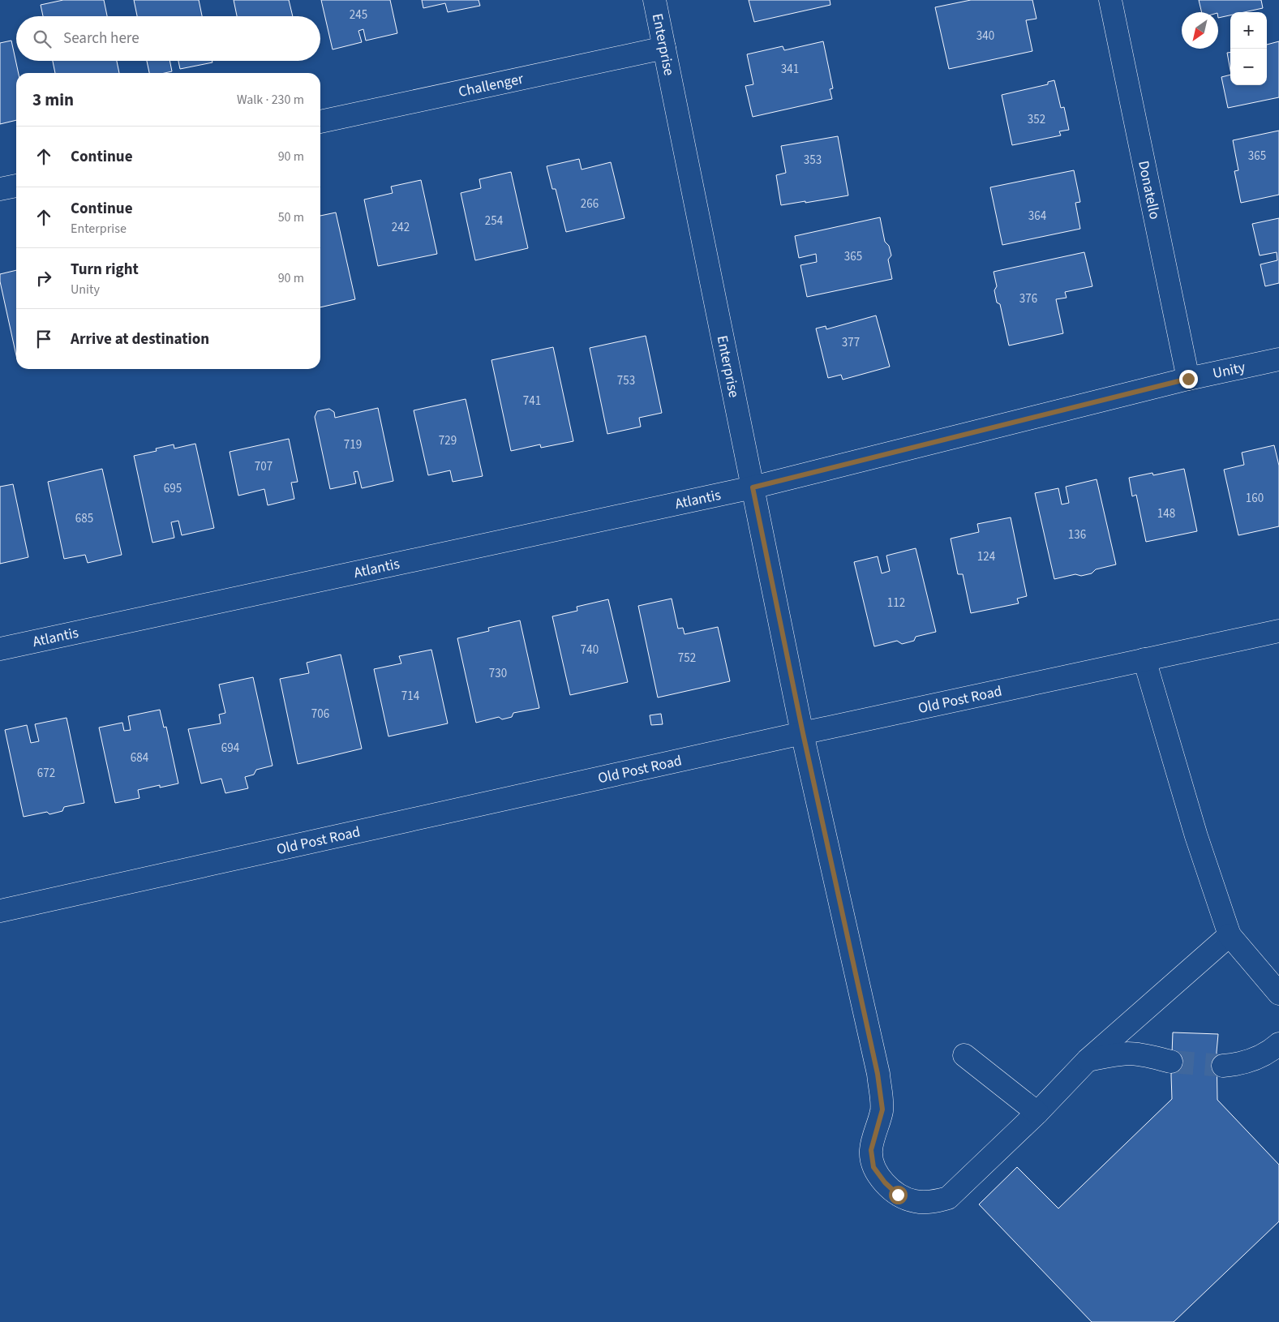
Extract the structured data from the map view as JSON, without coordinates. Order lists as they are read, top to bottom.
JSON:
{
  "streets": {
    "street": [
      "Enterprise",
      "Challenger",
      "Donatello",
      "Unity",
      "Atlantis",
      "Old Post Road"
    ]
  },
  "crossings": [
    ["Enterprise", "Challenger"],
    ["Enterprise", "Unity"],
    ["Enterprise", "Atlantis"],
    ["Enterprise", "Old Post Road"],
    ["Donatello", "Unity"],
    ["Unity", "Atlantis"]
  ],
  "house_numbers": [
    "245",
    "340",
    "341",
    "352",
    "365",
    "353",
    "266",
    "364",
    "254",
    "242",
    "365",
    "376",
    "377",
    "753",
    "741",
    "729",
    "719",
    "707",
    "695",
    "160",
    "148",
    "685",
    "136",
    "124",
    "112",
    "740",
    "752",
    "730",
    "714",
    "706",
    "694",
    "684",
    "672"
  ],
  "north": "bottom left",
  "page": {
    "map_buttons": ["+", "−"],
    "search": "Search here",
    "heading": ["3 min", "Walk · 230 m"],
    "list": [
      ["Continue", "90 m"],
      ["Continue", "Enterprise", "50 m"],
      ["Turn right", "Unity", "90 m"],
      "Arrive at destination"
    ]
  }
}
